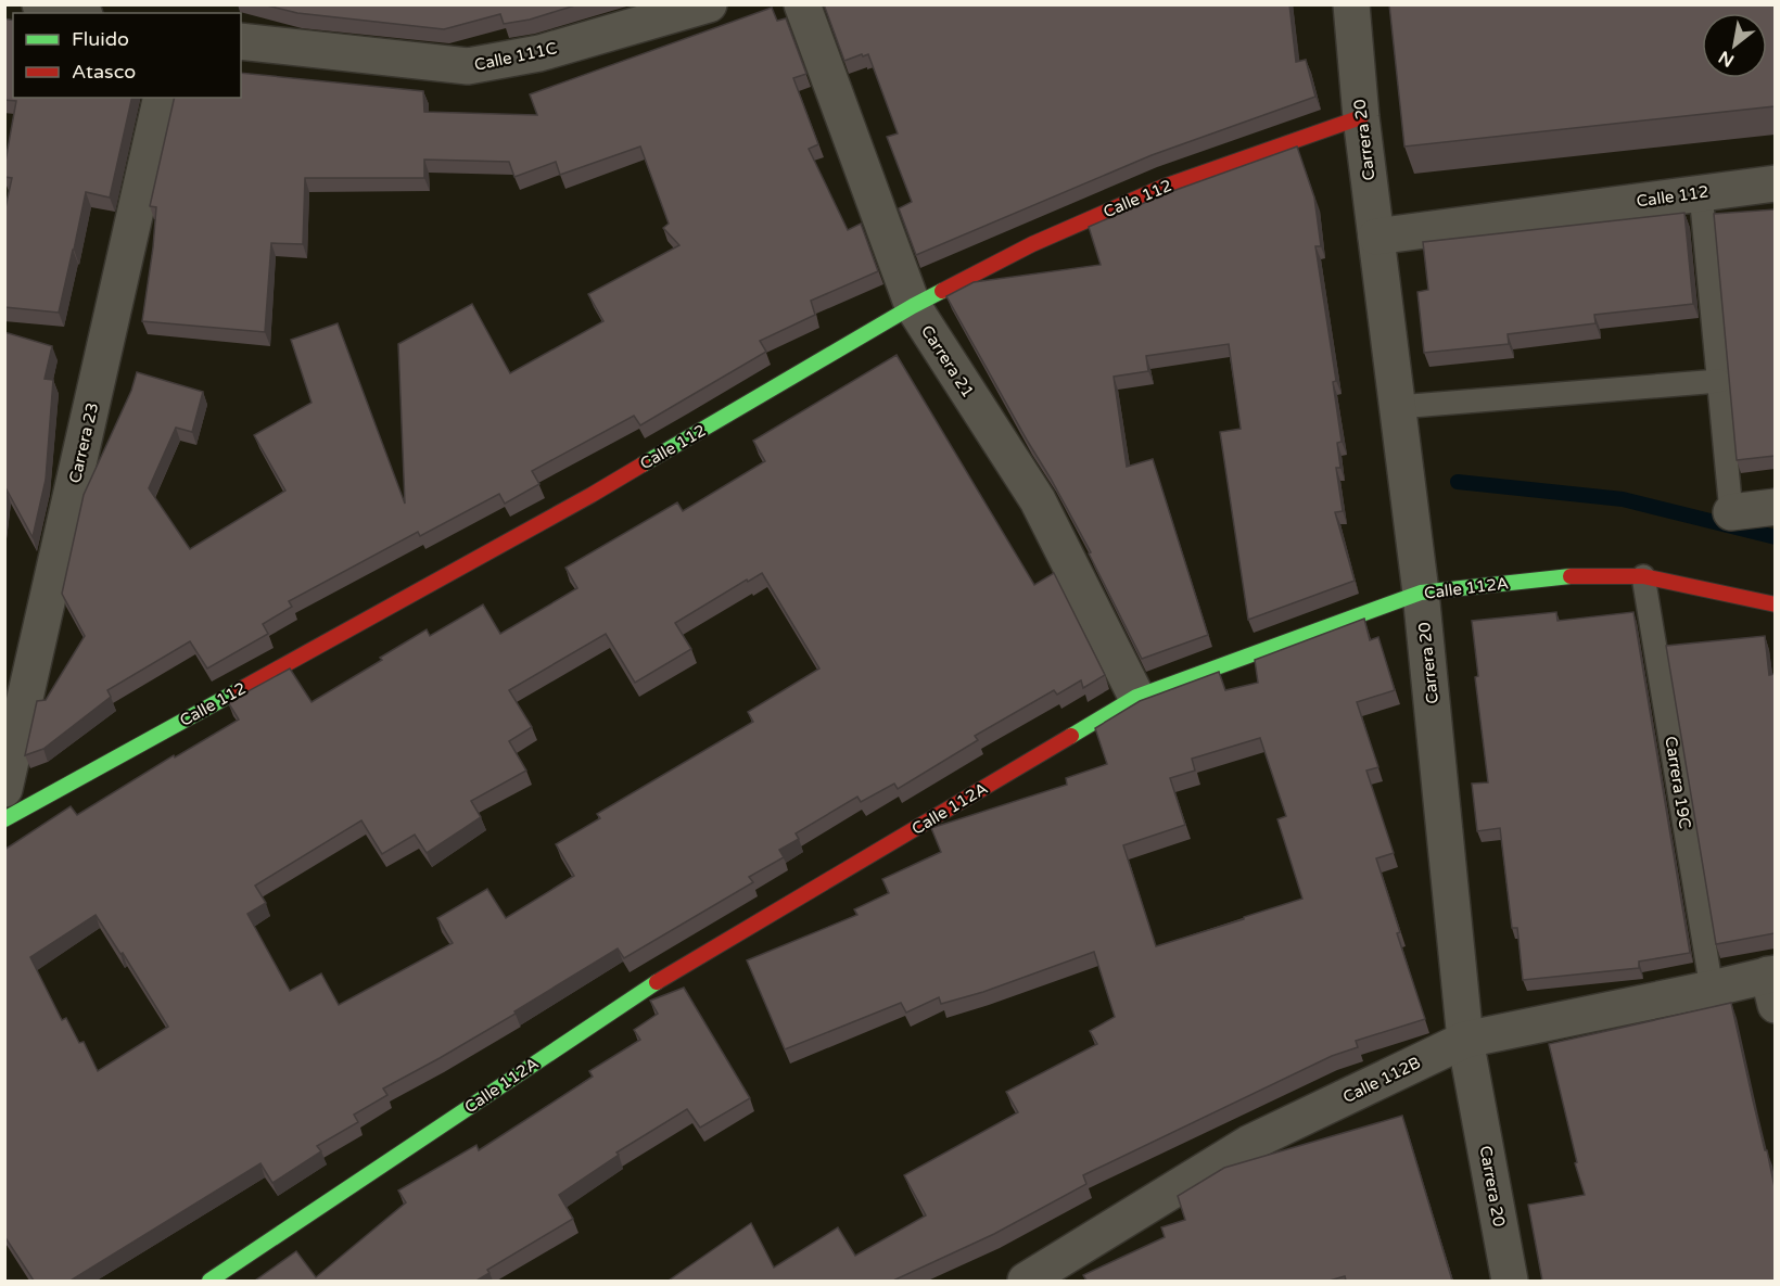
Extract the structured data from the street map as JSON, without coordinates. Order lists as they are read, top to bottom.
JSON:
{
  "streets": {
    "street": [
      "Calle 111C",
      "Carrera 20",
      "Calle 112",
      "Carrera 21",
      "Carrera 23",
      "Calle 112A",
      "Calle 112B"
    ],
    "lane": ["Carrera 19C"]
  },
  "crossings": [
    ["Carrera 20", "Calle 112"],
    ["Carrera 20", "Calle 112A"],
    ["Carrera 20", "Calle 112B"],
    ["Calle 112", "Carrera 21"],
    ["Carrera 21", "Calle 112A"],
    ["Calle 112A", "Carrera 19C"],
    ["Carrera 19C", "Calle 112B"]
  ],
  "legend": ["Fluido", "Atasco"],
  "north": "bottom left"
}
